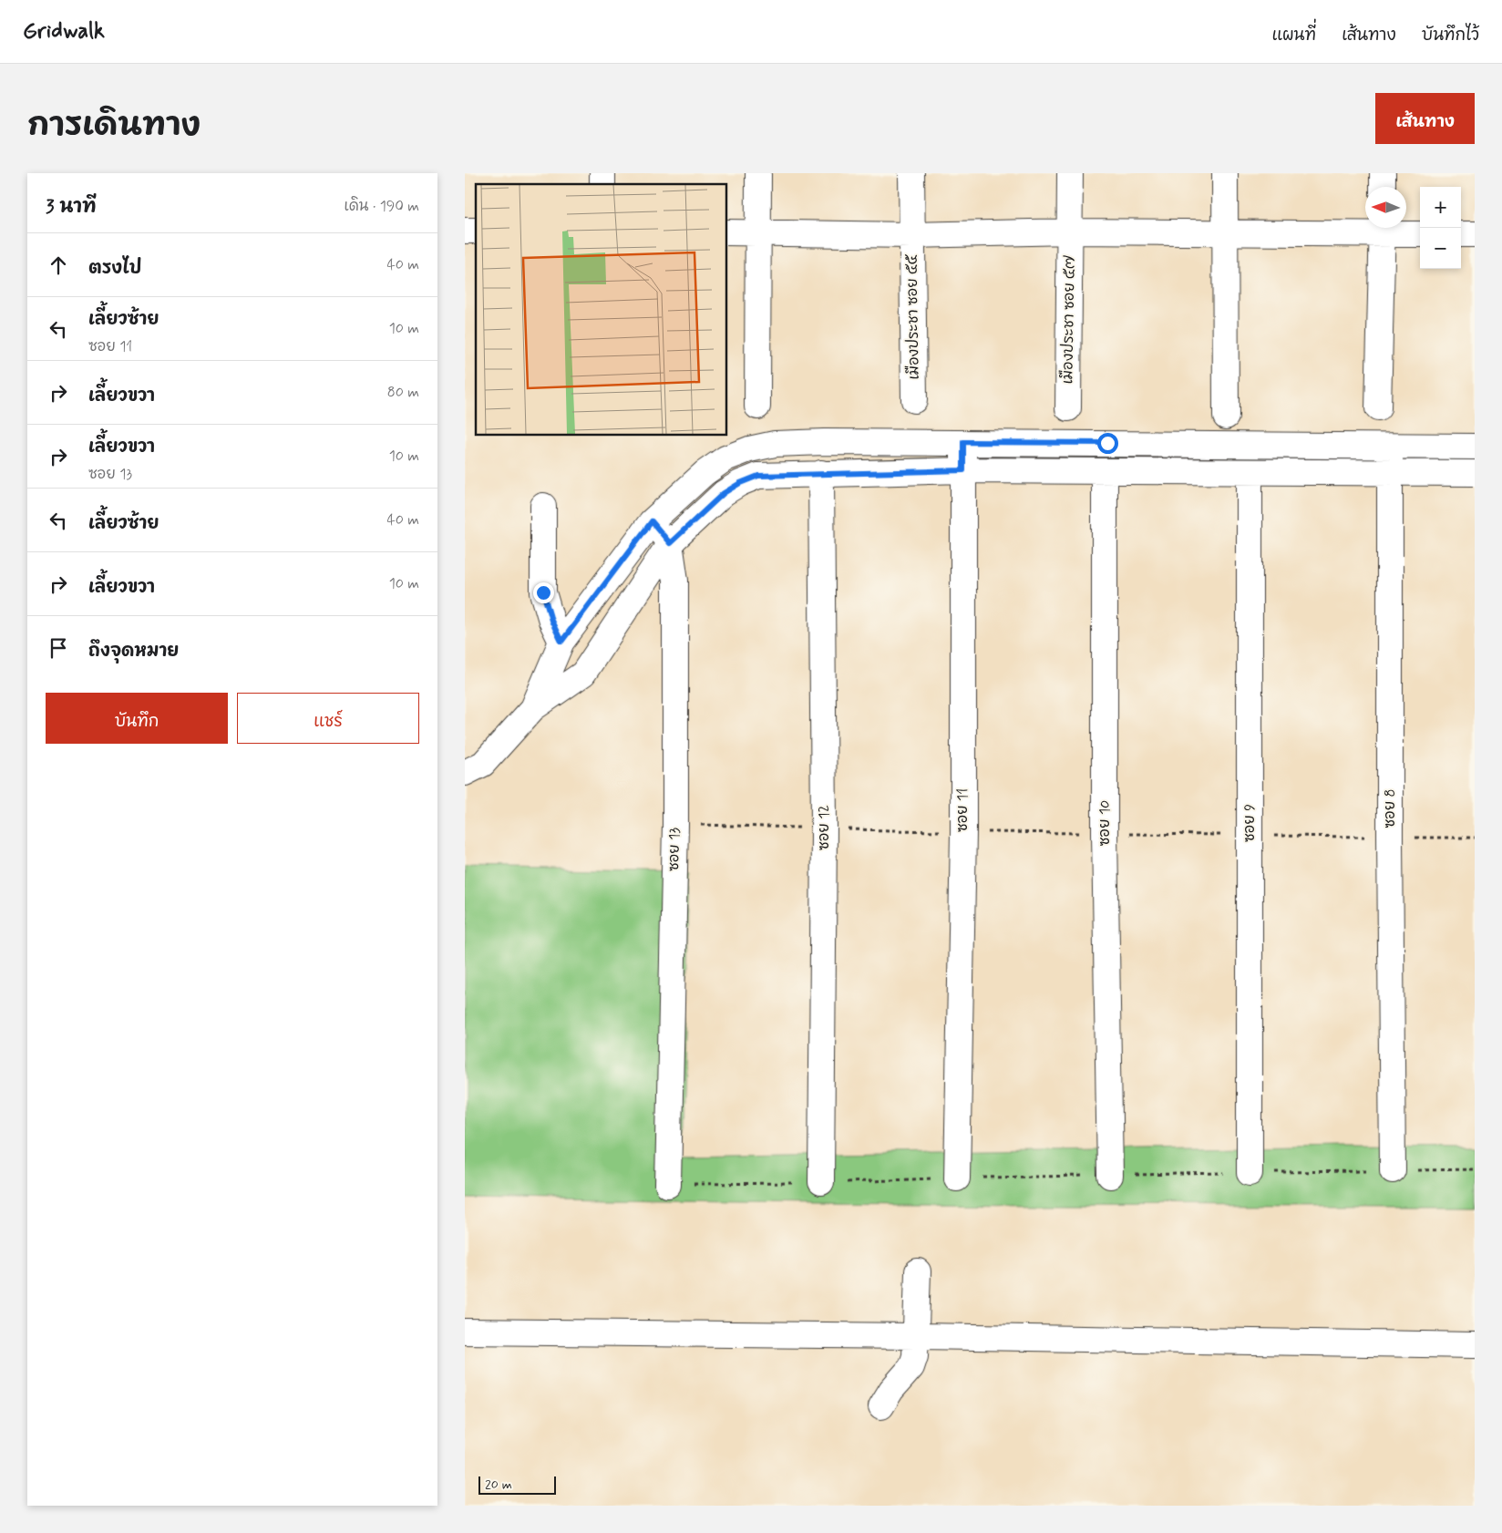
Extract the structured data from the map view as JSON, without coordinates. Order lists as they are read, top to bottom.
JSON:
{
  "streets": {
    "street": [
      "เมืองประชา ซอย ๕๕",
      "เมืองประชา ซอย ๕๗",
      "ซอย 8",
      "ซอย 11",
      "ซอย 10",
      "ซอย 9",
      "ซอย 12",
      "ซอย 13"
    ]
  },
  "scale_bar": "20 m",
  "north": "left",
  "page": {
    "header": "Gridwalk",
    "nav": ["แผนที่", "เส้นทาง", "บันทึกไว้"],
    "title": "การเดินทาง",
    "buttons": [
      "เส้นทาง",
      ["บันทึก", "แชร์"]
    ],
    "heading": ["3 นาที", "เดิน · 190 m"],
    "map_buttons": ["+", "−"],
    "list": [
      ["ตรงไป", "40 m"],
      ["เลี้ยวซ้าย", "ซอย 11", "10 m"],
      ["เลี้ยวขวา", "80 m"],
      ["เลี้ยวขวา", "ซอย 13", "10 m"],
      ["เลี้ยวซ้าย", "40 m"],
      ["เลี้ยวขวา", "10 m"],
      "ถึงจุดหมาย"
    ],
    "scale": "20 m"
  }
}
